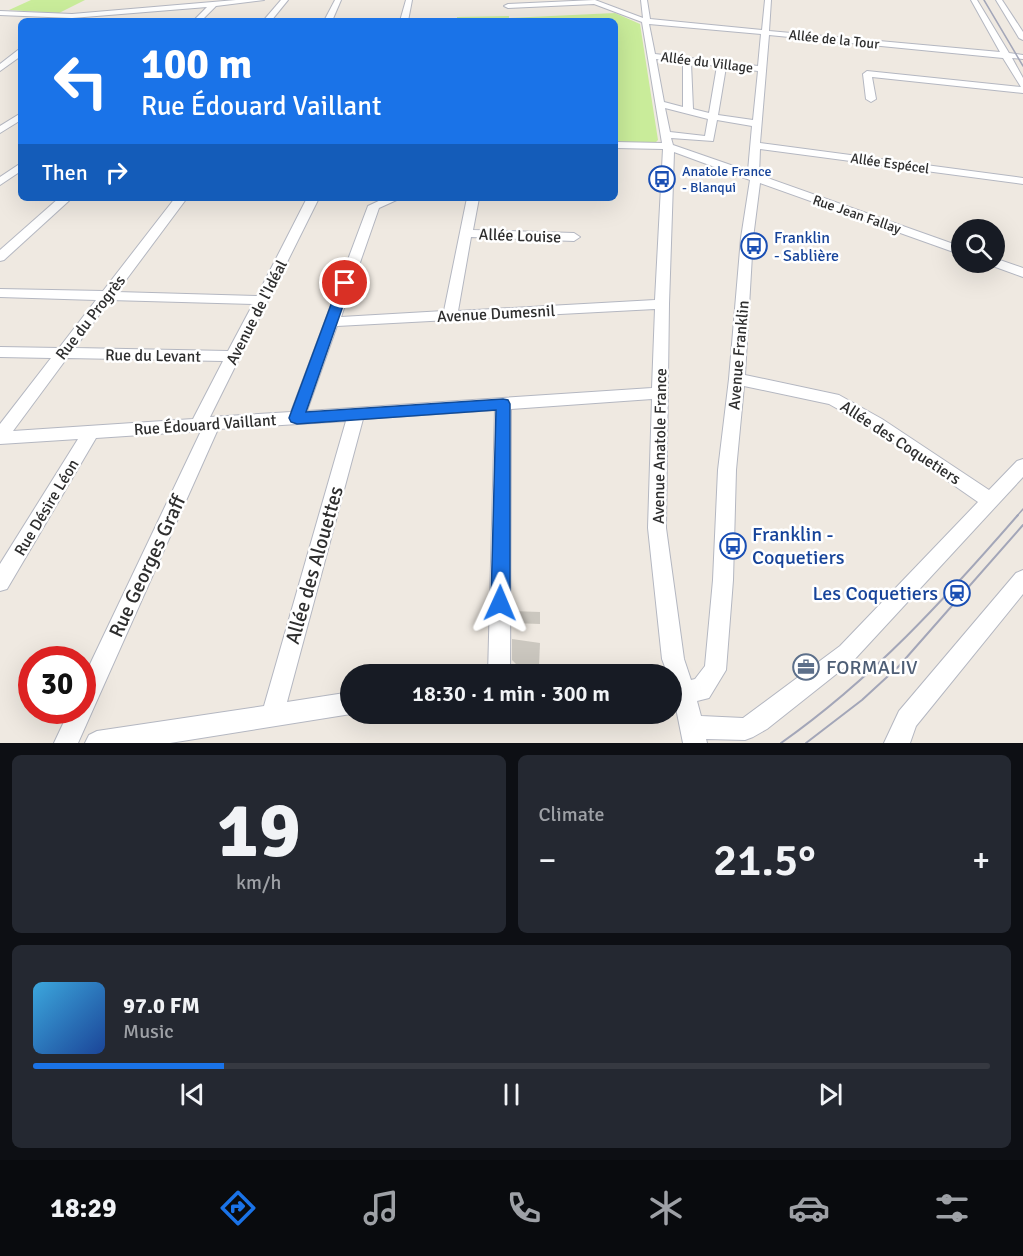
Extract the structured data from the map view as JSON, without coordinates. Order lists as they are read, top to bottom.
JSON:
{
  "streets": {
    "street": [
      "Allée de la Tour",
      "Allée du Village",
      "Allée Espécel",
      "Rue Jean Fallay",
      "Allée Louise",
      "Avenue de l'Idéal",
      "Avenue Dumesnil",
      "Rue du Progrès",
      "Rue du Levant",
      "Avenue Franklin",
      "Rue Édouard Vaillant",
      "Allée des Coquetiers",
      "Avenue Anatole France",
      "Rue Désire Léon",
      "Allée des Alouettes",
      "Rue Georges Graff"
    ]
  },
  "crossings": [
    ["Allée de la Tour", "Avenue Franklin"],
    ["Allée de la Tour", "Avenue Anatole France"],
    ["Allée du Village", "Avenue Franklin"],
    ["Allée du Village", "Avenue Anatole France"],
    ["Allée Espécel", "Avenue Franklin"],
    ["Rue Jean Fallay", "Avenue Franklin"],
    ["Rue Jean Fallay", "Avenue Anatole France"],
    ["Avenue de l'Idéal", "Rue du Levant"],
    ["Avenue de l'Idéal", "Rue Édouard Vaillant"],
    ["Avenue de l'Idéal", "Rue Georges Graff"],
    ["Avenue Dumesnil", "Avenue Anatole France"],
    ["Rue du Progrès", "Rue du Levant"],
    ["Rue du Progrès", "Rue Édouard Vaillant"],
    ["Avenue Franklin", "Allée des Coquetiers"],
    ["Rue Édouard Vaillant", "Avenue Anatole France"],
    ["Rue Édouard Vaillant", "Rue Désire Léon"],
    ["Rue Édouard Vaillant", "Allée des Alouettes"],
    ["Rue Édouard Vaillant", "Rue Georges Graff"]
  ],
  "places": {
    "bus stop": ["Anatole France - Blanqui", "Franklin - Sablière", "Franklin - Coquetiers"],
    "station": ["Les Coquetiers"],
    "office": ["FORMALIV"]
  },
  "page": {
    "turn": ["100 m", "Rue Édouard Vaillant"],
    "then": "Then",
    "limit": "30",
    "trip": "18:30 · 1 min · 300 m",
    "tile": [
      ["19", "km/h"],
      "Climate"
    ],
    "heat": ["−", "21.5°", "+"],
    "song": ["97.0 FM", "Music"],
    "tabs": "18:29"
  }
}
